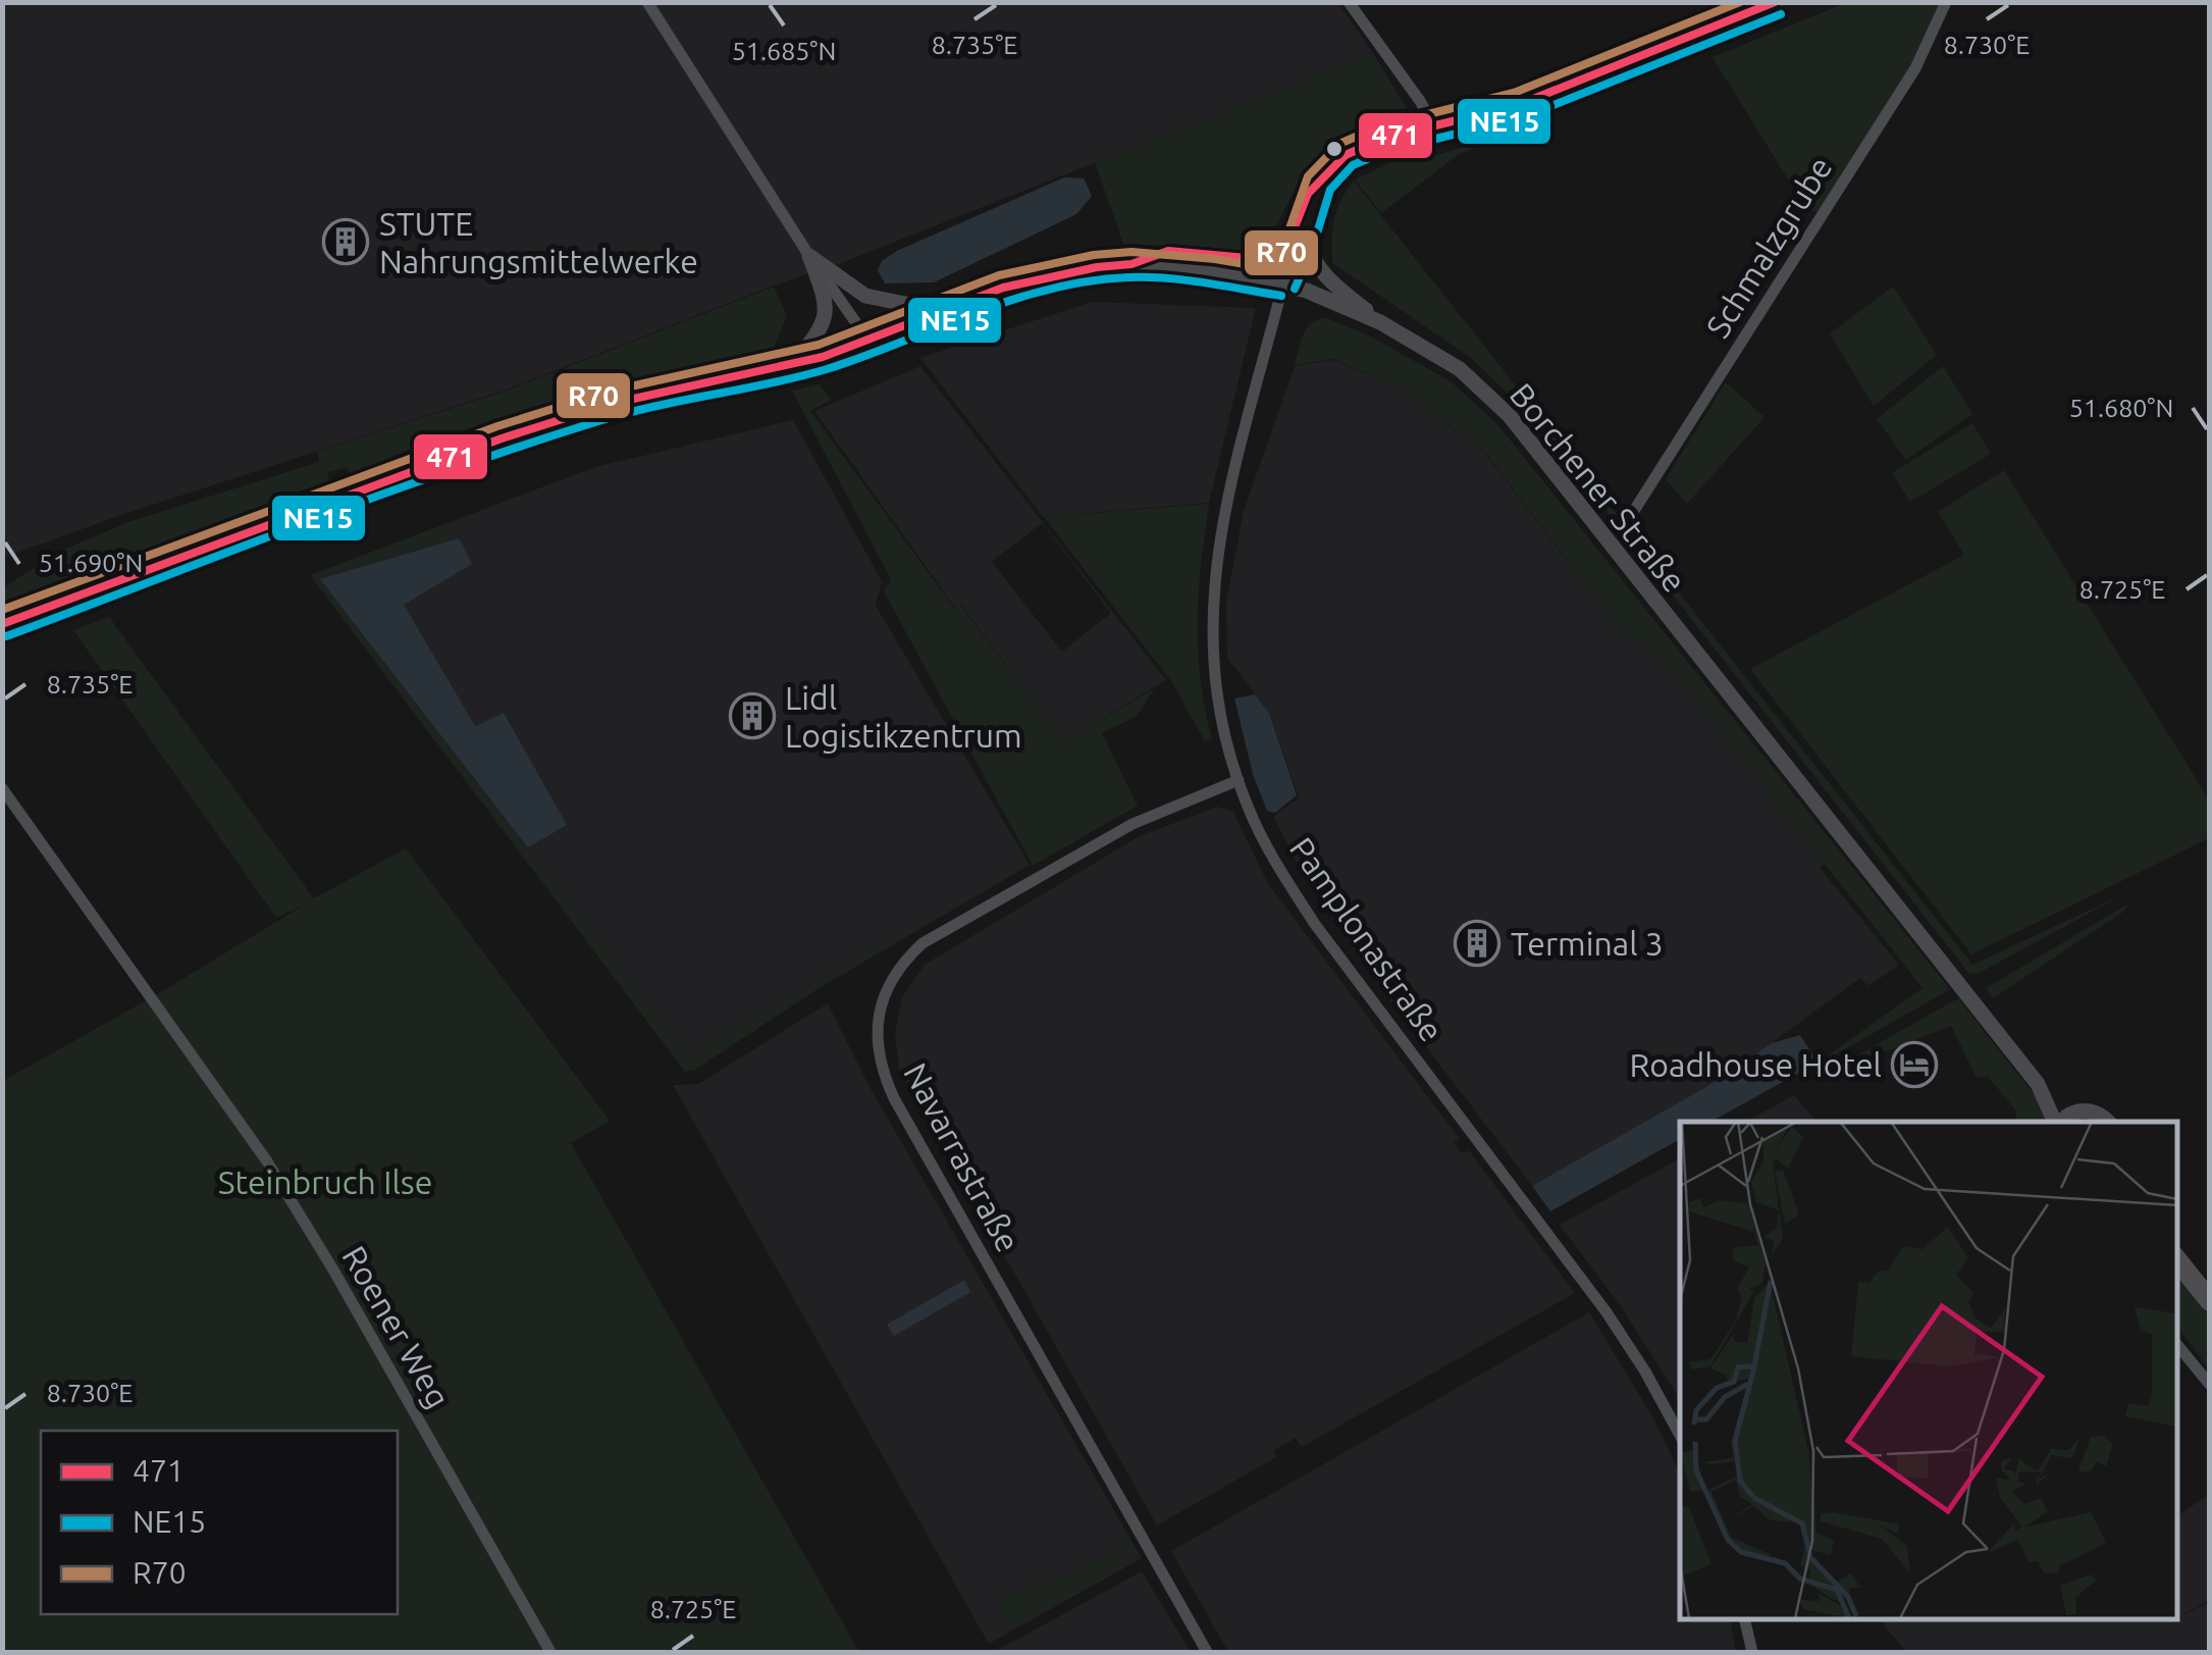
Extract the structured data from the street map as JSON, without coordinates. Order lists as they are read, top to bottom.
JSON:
{
  "streets": {
    "main road": ["Borchener Straße"],
    "street": [
      "Schmalzgrube",
      "Pamplonastraße",
      "Navarrastraße",
      "Roener Weg"
    ]
  },
  "crossings": [
    ["Borchener Straße", "Pamplonastraße"],
    ["Pamplonastraße", "Navarrastraße"]
  ],
  "parks": ["Steinbruch Ilse"],
  "places": {
    "building": ["STUTE Nahrungsmittelwerke", "Lidl Logistikzentrum", "Terminal 3"],
    "hotel": ["Roadhouse Hotel"]
  },
  "lines": ["transit line 471", "transit line R70", "transit line NE15"],
  "legend": ["471", "NE15", "R70"],
  "coordinates": [
    "8.735°E",
    "8.730°E",
    "51.685°N",
    "51.680°N",
    "51.690°N",
    "8.725°E"
  ]
}
